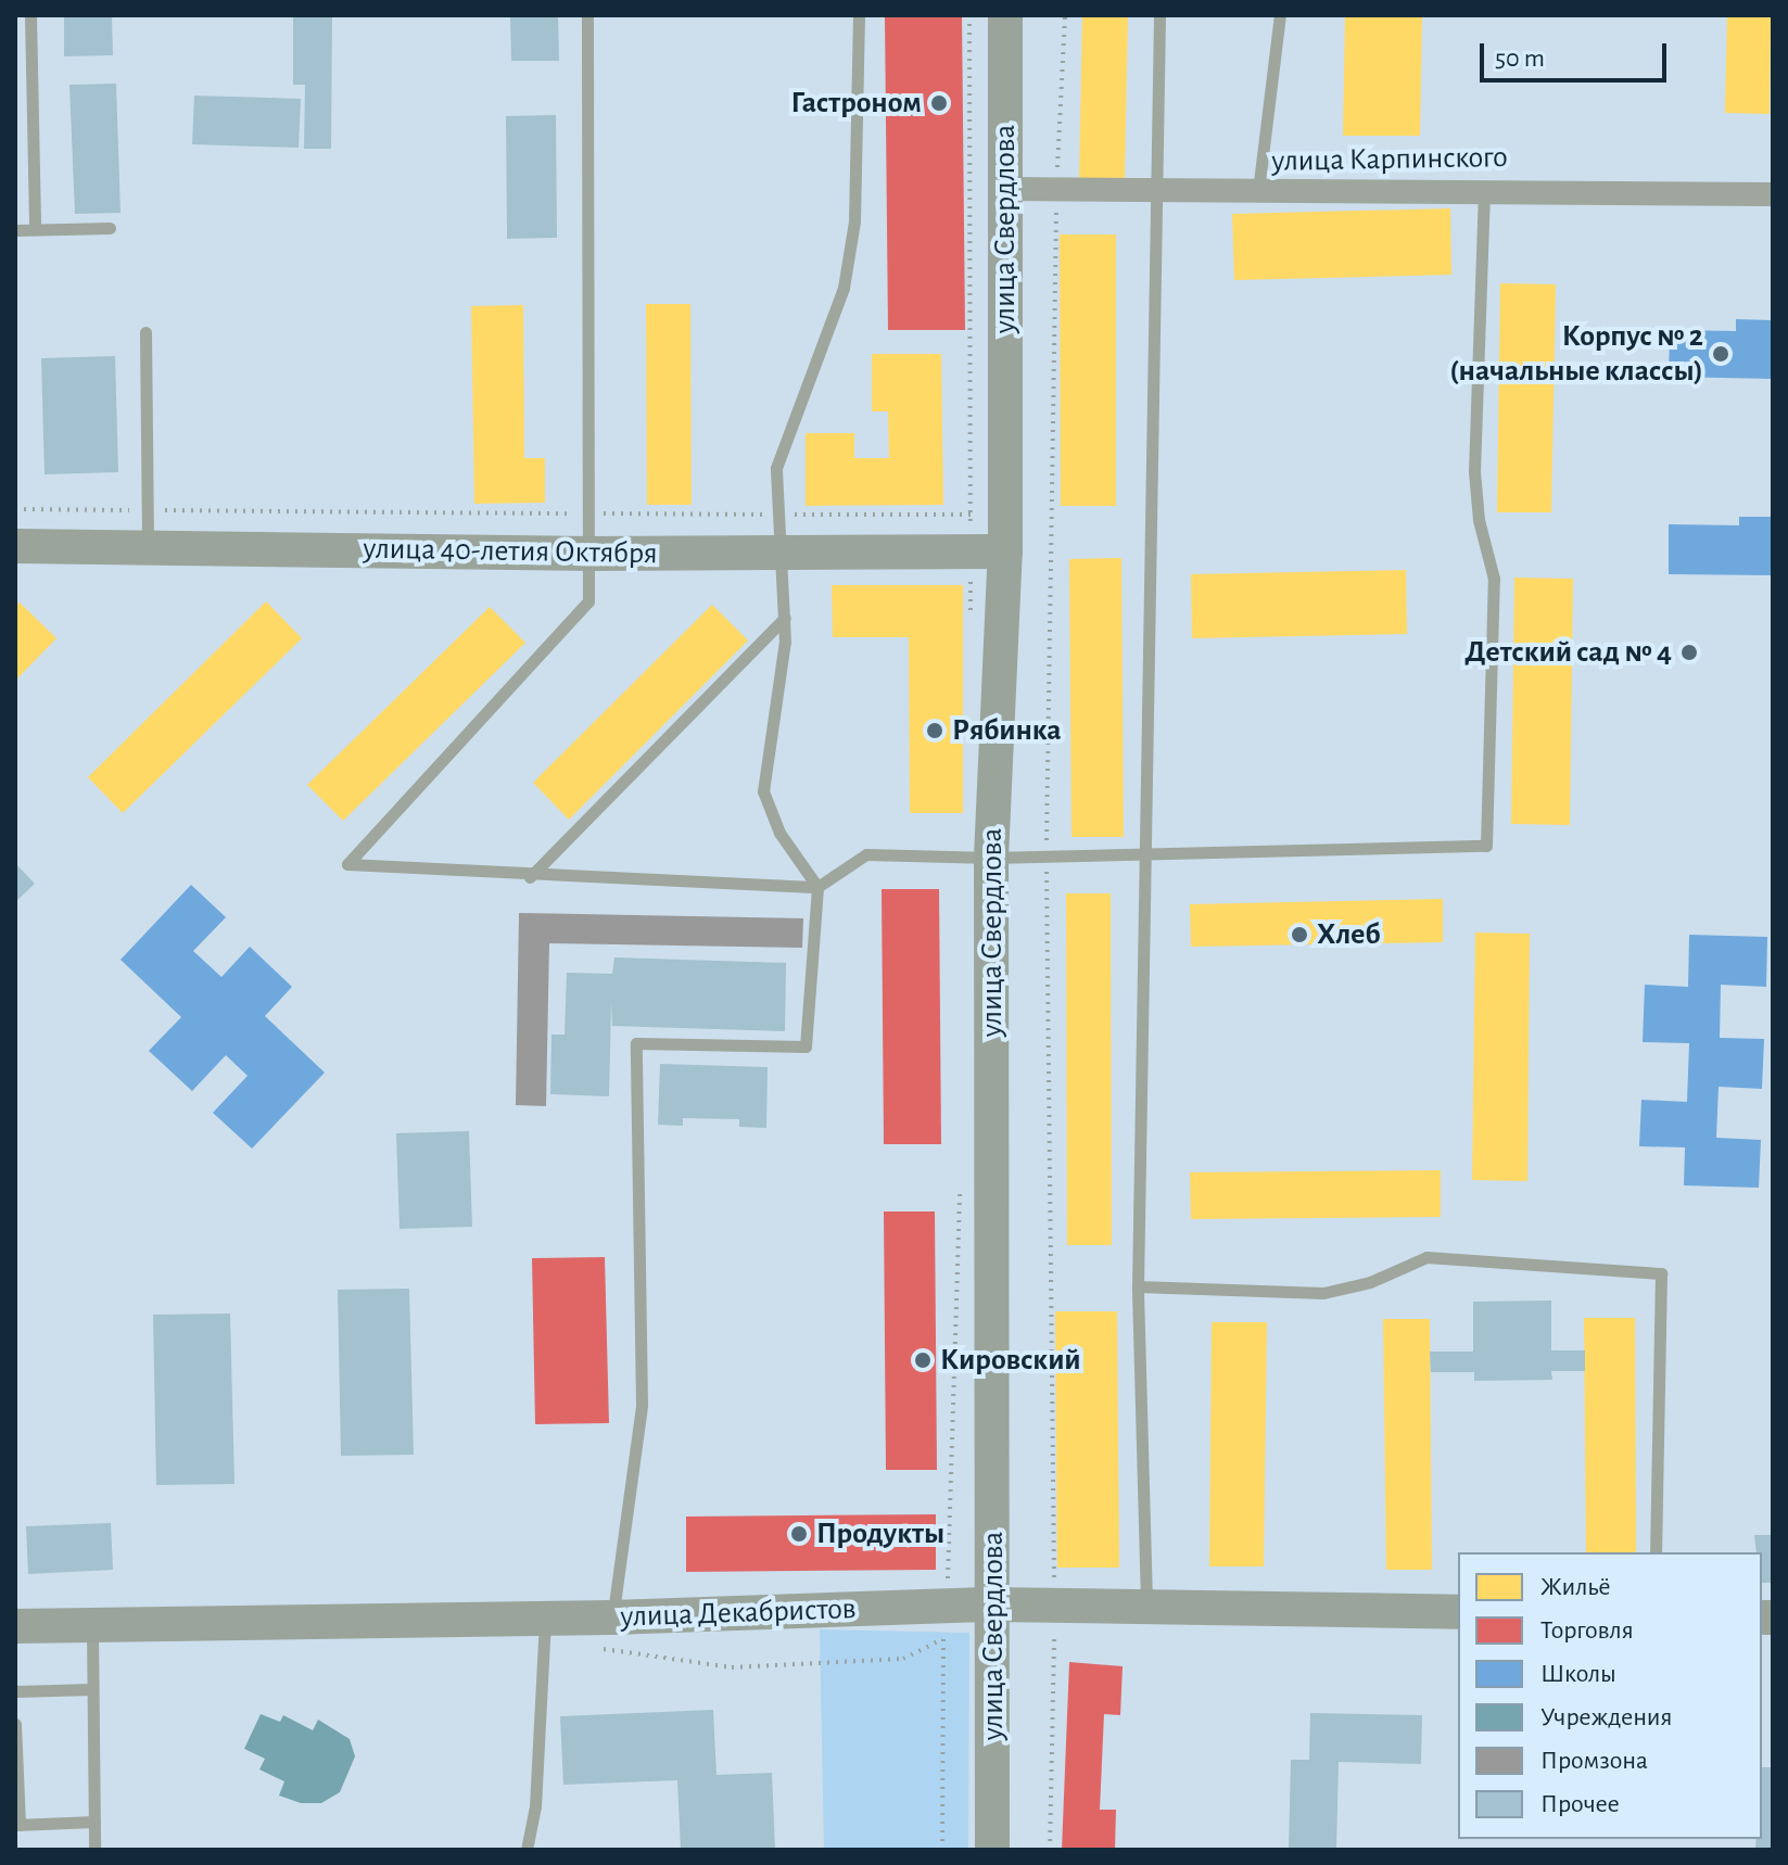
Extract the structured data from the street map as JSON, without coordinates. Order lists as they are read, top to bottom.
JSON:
{
  "streets": {
    "street": [
      "улица Карпинского",
      "улица Свердлова",
      "улица 40-летия Октября",
      "улица Декабристов"
    ]
  },
  "crossings": [
    ["улица Карпинского", "улица Свердлова"],
    ["улица Свердлова", "улица 40-летия Октября"],
    ["улица Свердлова", "улица Декабристов"]
  ],
  "places": [
    "Гастроном",
    "Корпус № 2 (начальные классы)",
    "Детский сад № 4",
    "Рябинка",
    "Хлеб",
    "Кировский",
    "Продукты"
  ],
  "legend": [
    "Жильё",
    "Торговля",
    "Школы",
    "Учреждения",
    "Промзона",
    "Прочее"
  ],
  "scale_bar": "50 m"
}
